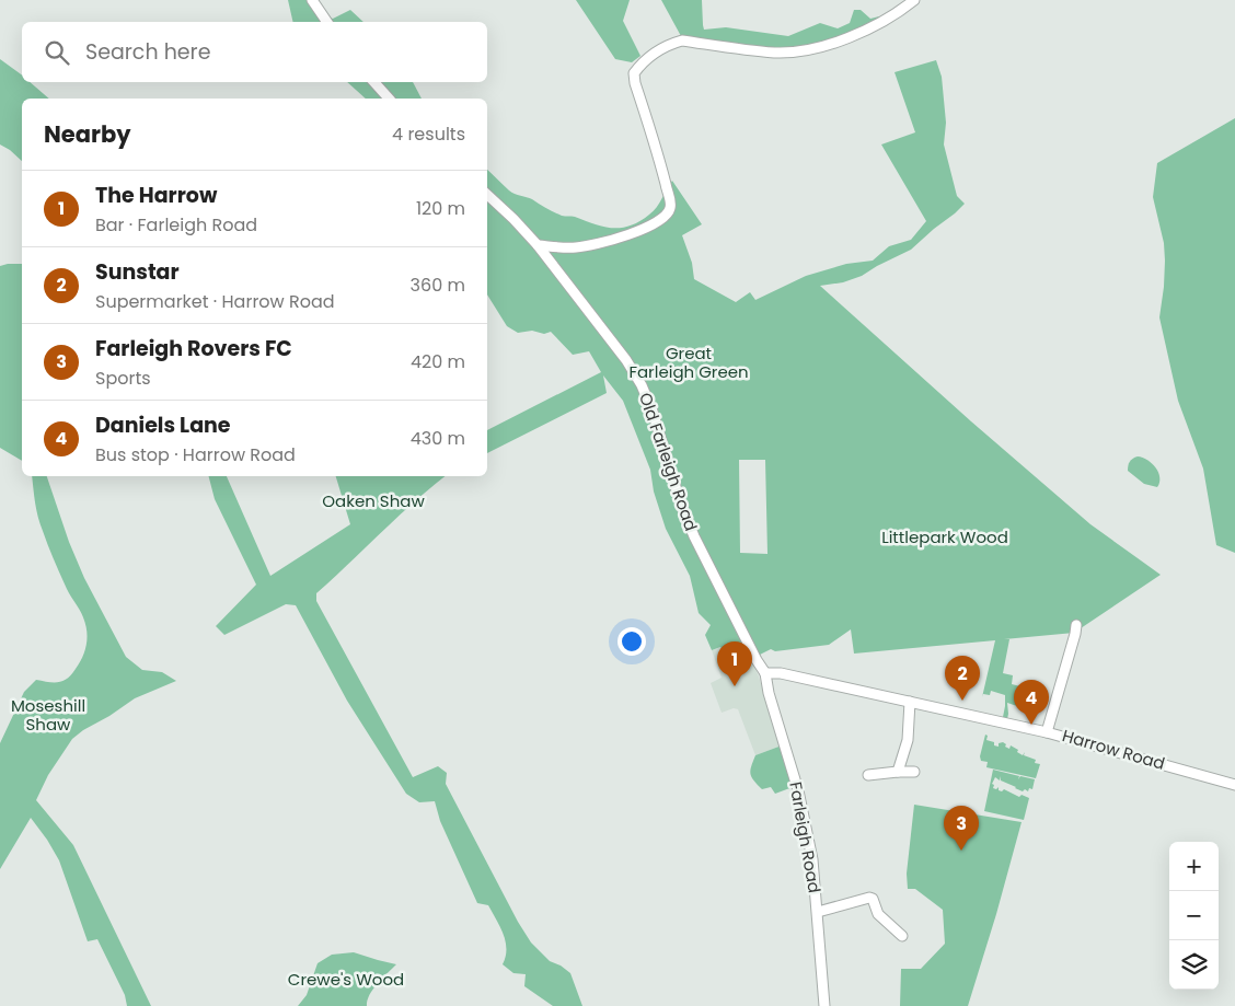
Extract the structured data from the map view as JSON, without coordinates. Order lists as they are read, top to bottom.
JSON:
{
  "streets": {
    "street": ["Old Farleigh Road", "Harrow Road", "Farleigh Road"]
  },
  "crossings": [
    ["Old Farleigh Road", "Harrow Road"],
    ["Old Farleigh Road", "Farleigh Road"],
    ["Harrow Road", "Farleigh Road"]
  ],
  "parks": [
    "Great Farleigh Green",
    "Oaken Shaw",
    "Littlepark Wood",
    "Moseshill Shaw",
    "Crewe's Wood"
  ],
  "page": {
    "search": "Search here",
    "heading": ["Nearby", "4 results"],
    "list": [
      {
        "mark": "1",
        "name": "The Harrow",
        "note": "Bar · Farleigh Road",
        "value": "120 m"
      },
      {
        "mark": "2",
        "name": "Sunstar",
        "note": "Supermarket · Harrow Road",
        "value": "360 m"
      },
      {
        "mark": "3",
        "name": "Farleigh Rovers FC",
        "note": "Sports",
        "value": "420 m"
      },
      {
        "mark": "4",
        "name": "Daniels Lane",
        "note": "Bus stop · Harrow Road",
        "value": "430 m"
      }
    ],
    "pins": [
      "1",
      "2",
      "4",
      "3"
    ],
    "map_buttons": ["+", "−"]
  }
}
